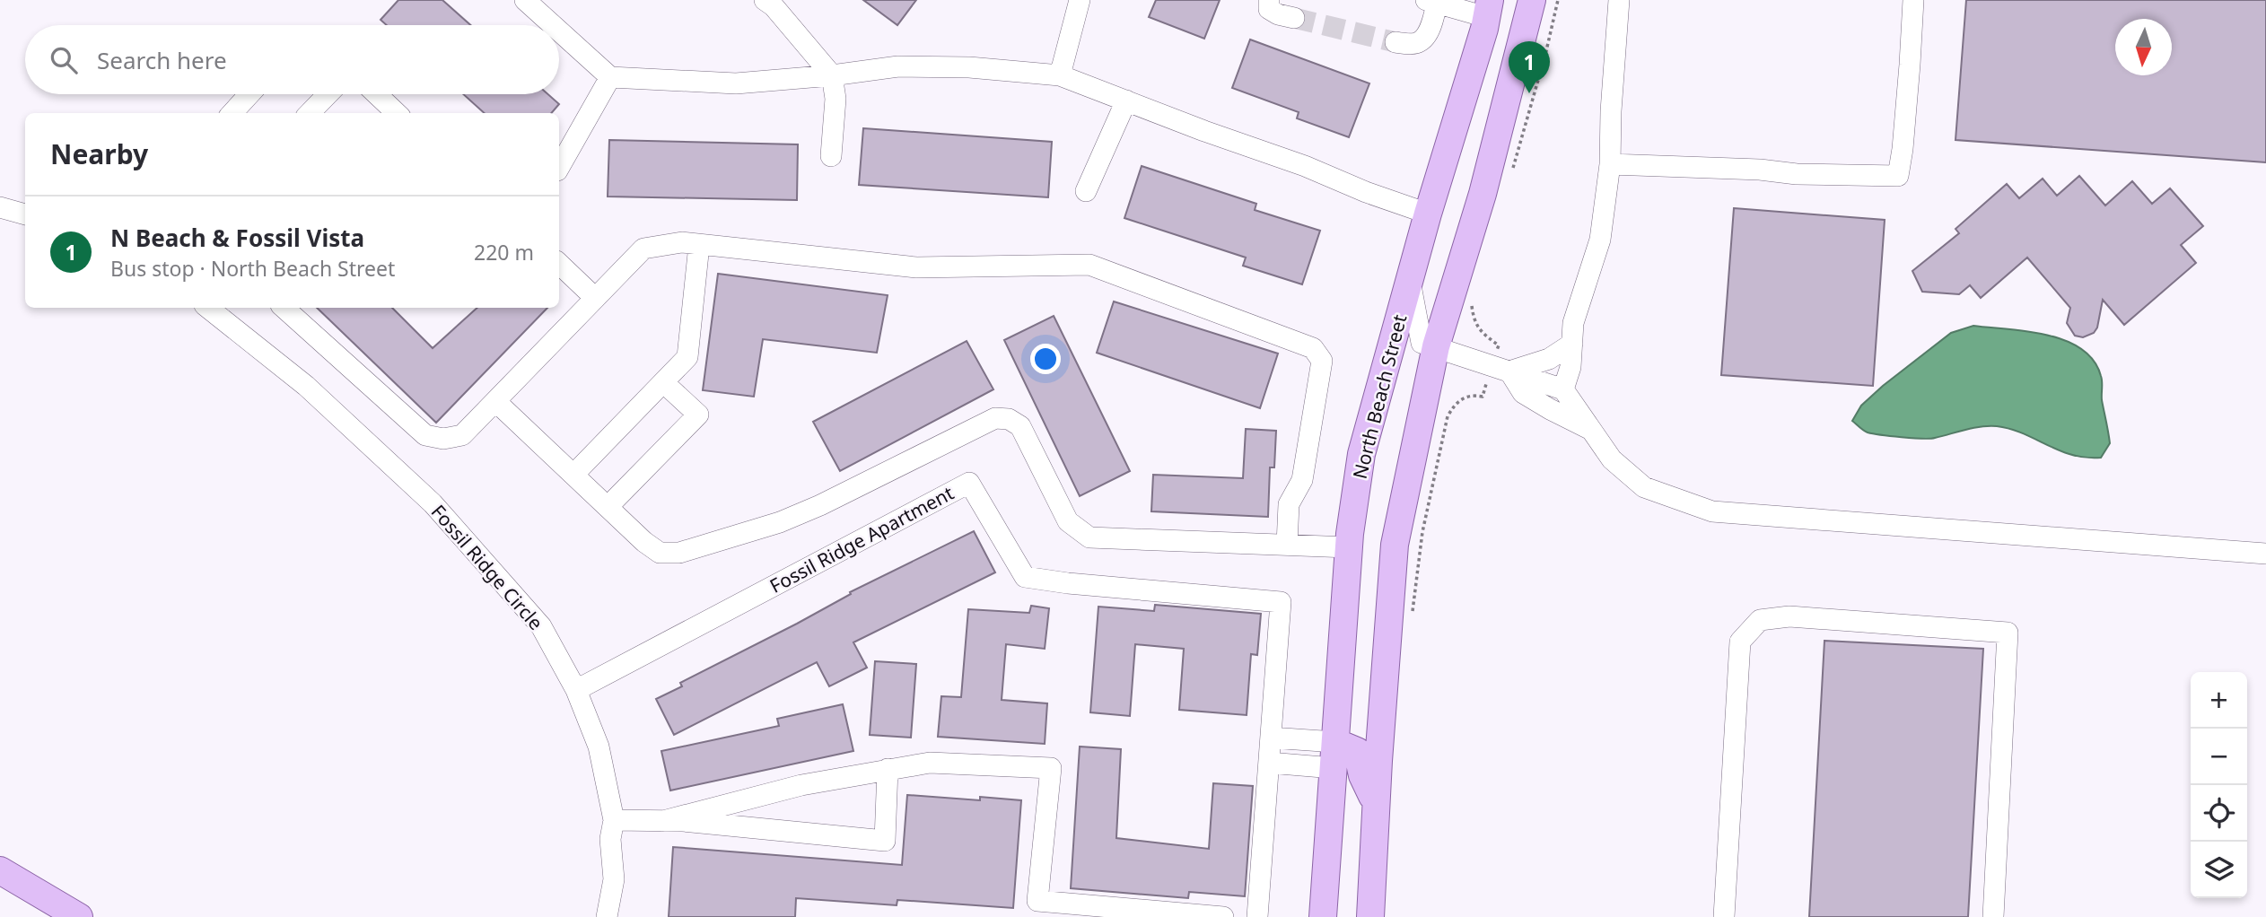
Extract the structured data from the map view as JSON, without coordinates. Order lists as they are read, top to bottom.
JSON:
{
  "streets": {
    "main road": ["North Beach Street"],
    "street": ["Fossil Ridge Apartment", "Fossil Ridge Circle"]
  },
  "crossings": [
    ["Fossil Ridge Apartment", "Fossil Ridge Circle"]
  ],
  "north": "bottom",
  "page": {
    "search": "Search here",
    "pins": "1",
    "heading": "Nearby",
    "list": [
      {
        "mark": "1",
        "name": "N Beach & Fossil Vista",
        "note": "Bus stop · North Beach Street",
        "value": "220 m"
      }
    ],
    "map_buttons": ["+", "−"]
  }
}
